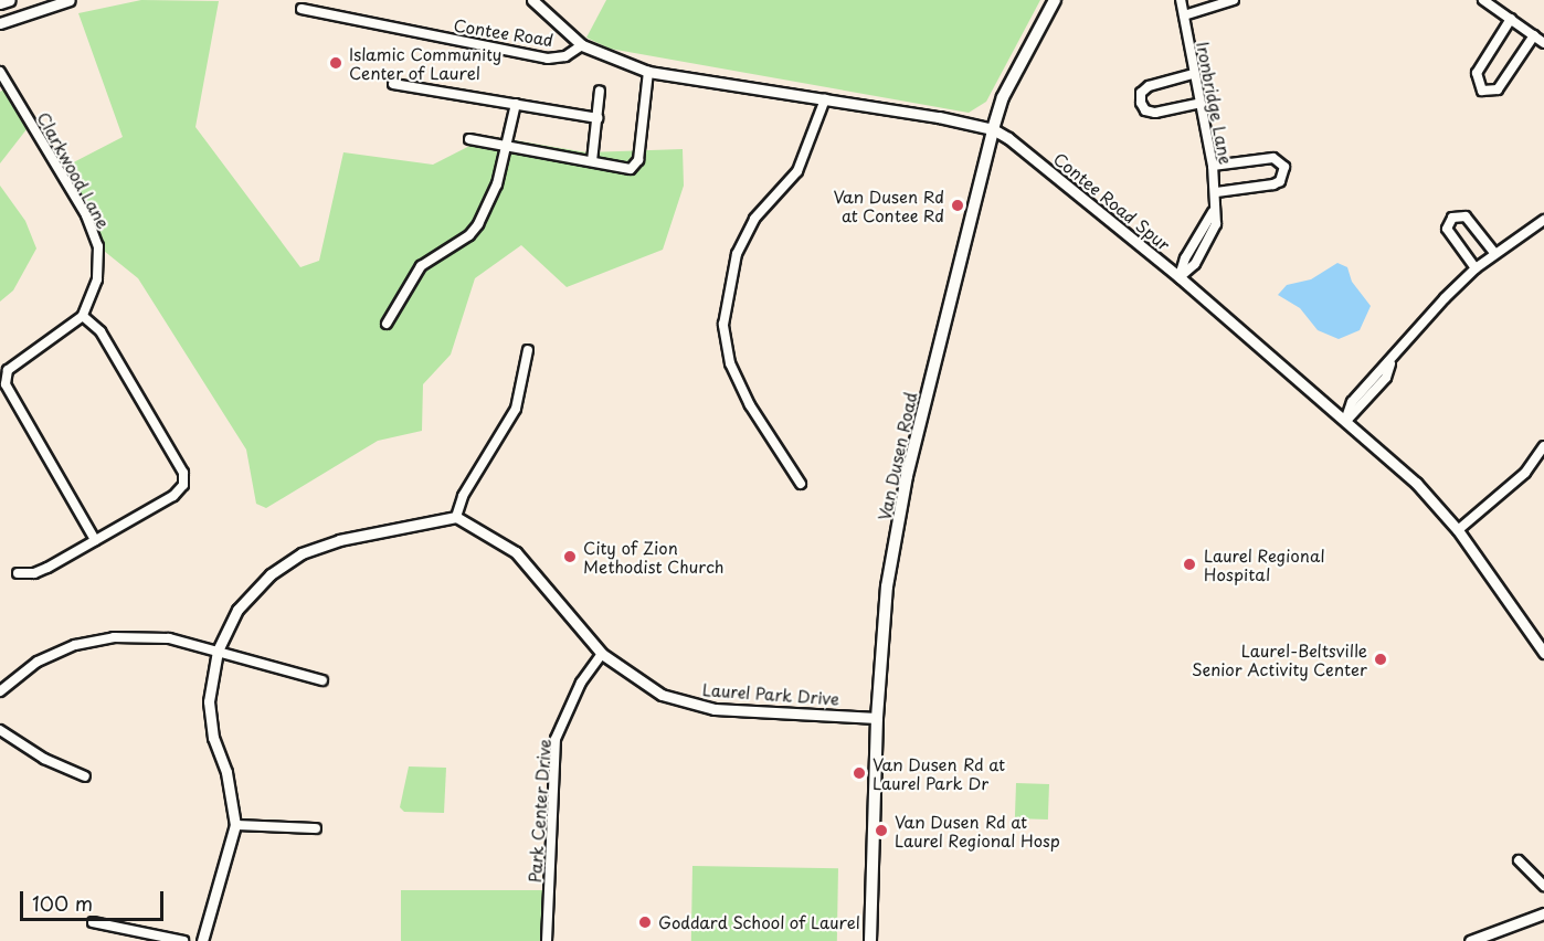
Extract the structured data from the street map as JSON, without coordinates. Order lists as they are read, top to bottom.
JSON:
{
  "streets": {
    "main road": ["Van Dusen Road"],
    "street": [
      "Contee Road",
      "Ironbridge Lane",
      "Clarkwood Lane",
      "Contee Road Spur",
      "Laurel Park Drive",
      "Park Center Drive"
    ]
  },
  "crossings": [
    ["Contee Road", "Contee Road Spur"],
    ["Ironbridge Lane", "Contee Road Spur"],
    ["Contee Road Spur", "Van Dusen Road"],
    ["Van Dusen Road", "Laurel Park Drive"],
    ["Laurel Park Drive", "Park Center Drive"]
  ],
  "places": [
    "Islamic Community Center of Laurel",
    "Van Dusen Rd at Contee Rd",
    "City of Zion Methodist Church",
    "Laurel Regional Hospital",
    "Laurel-Beltsville Senior Activity Center",
    "Van Dusen Rd at Laurel Park Dr",
    "Van Dusen Rd at Laurel Regional Hosp",
    "Goddard School of Laurel"
  ],
  "scale_bar": "100 m"
}
